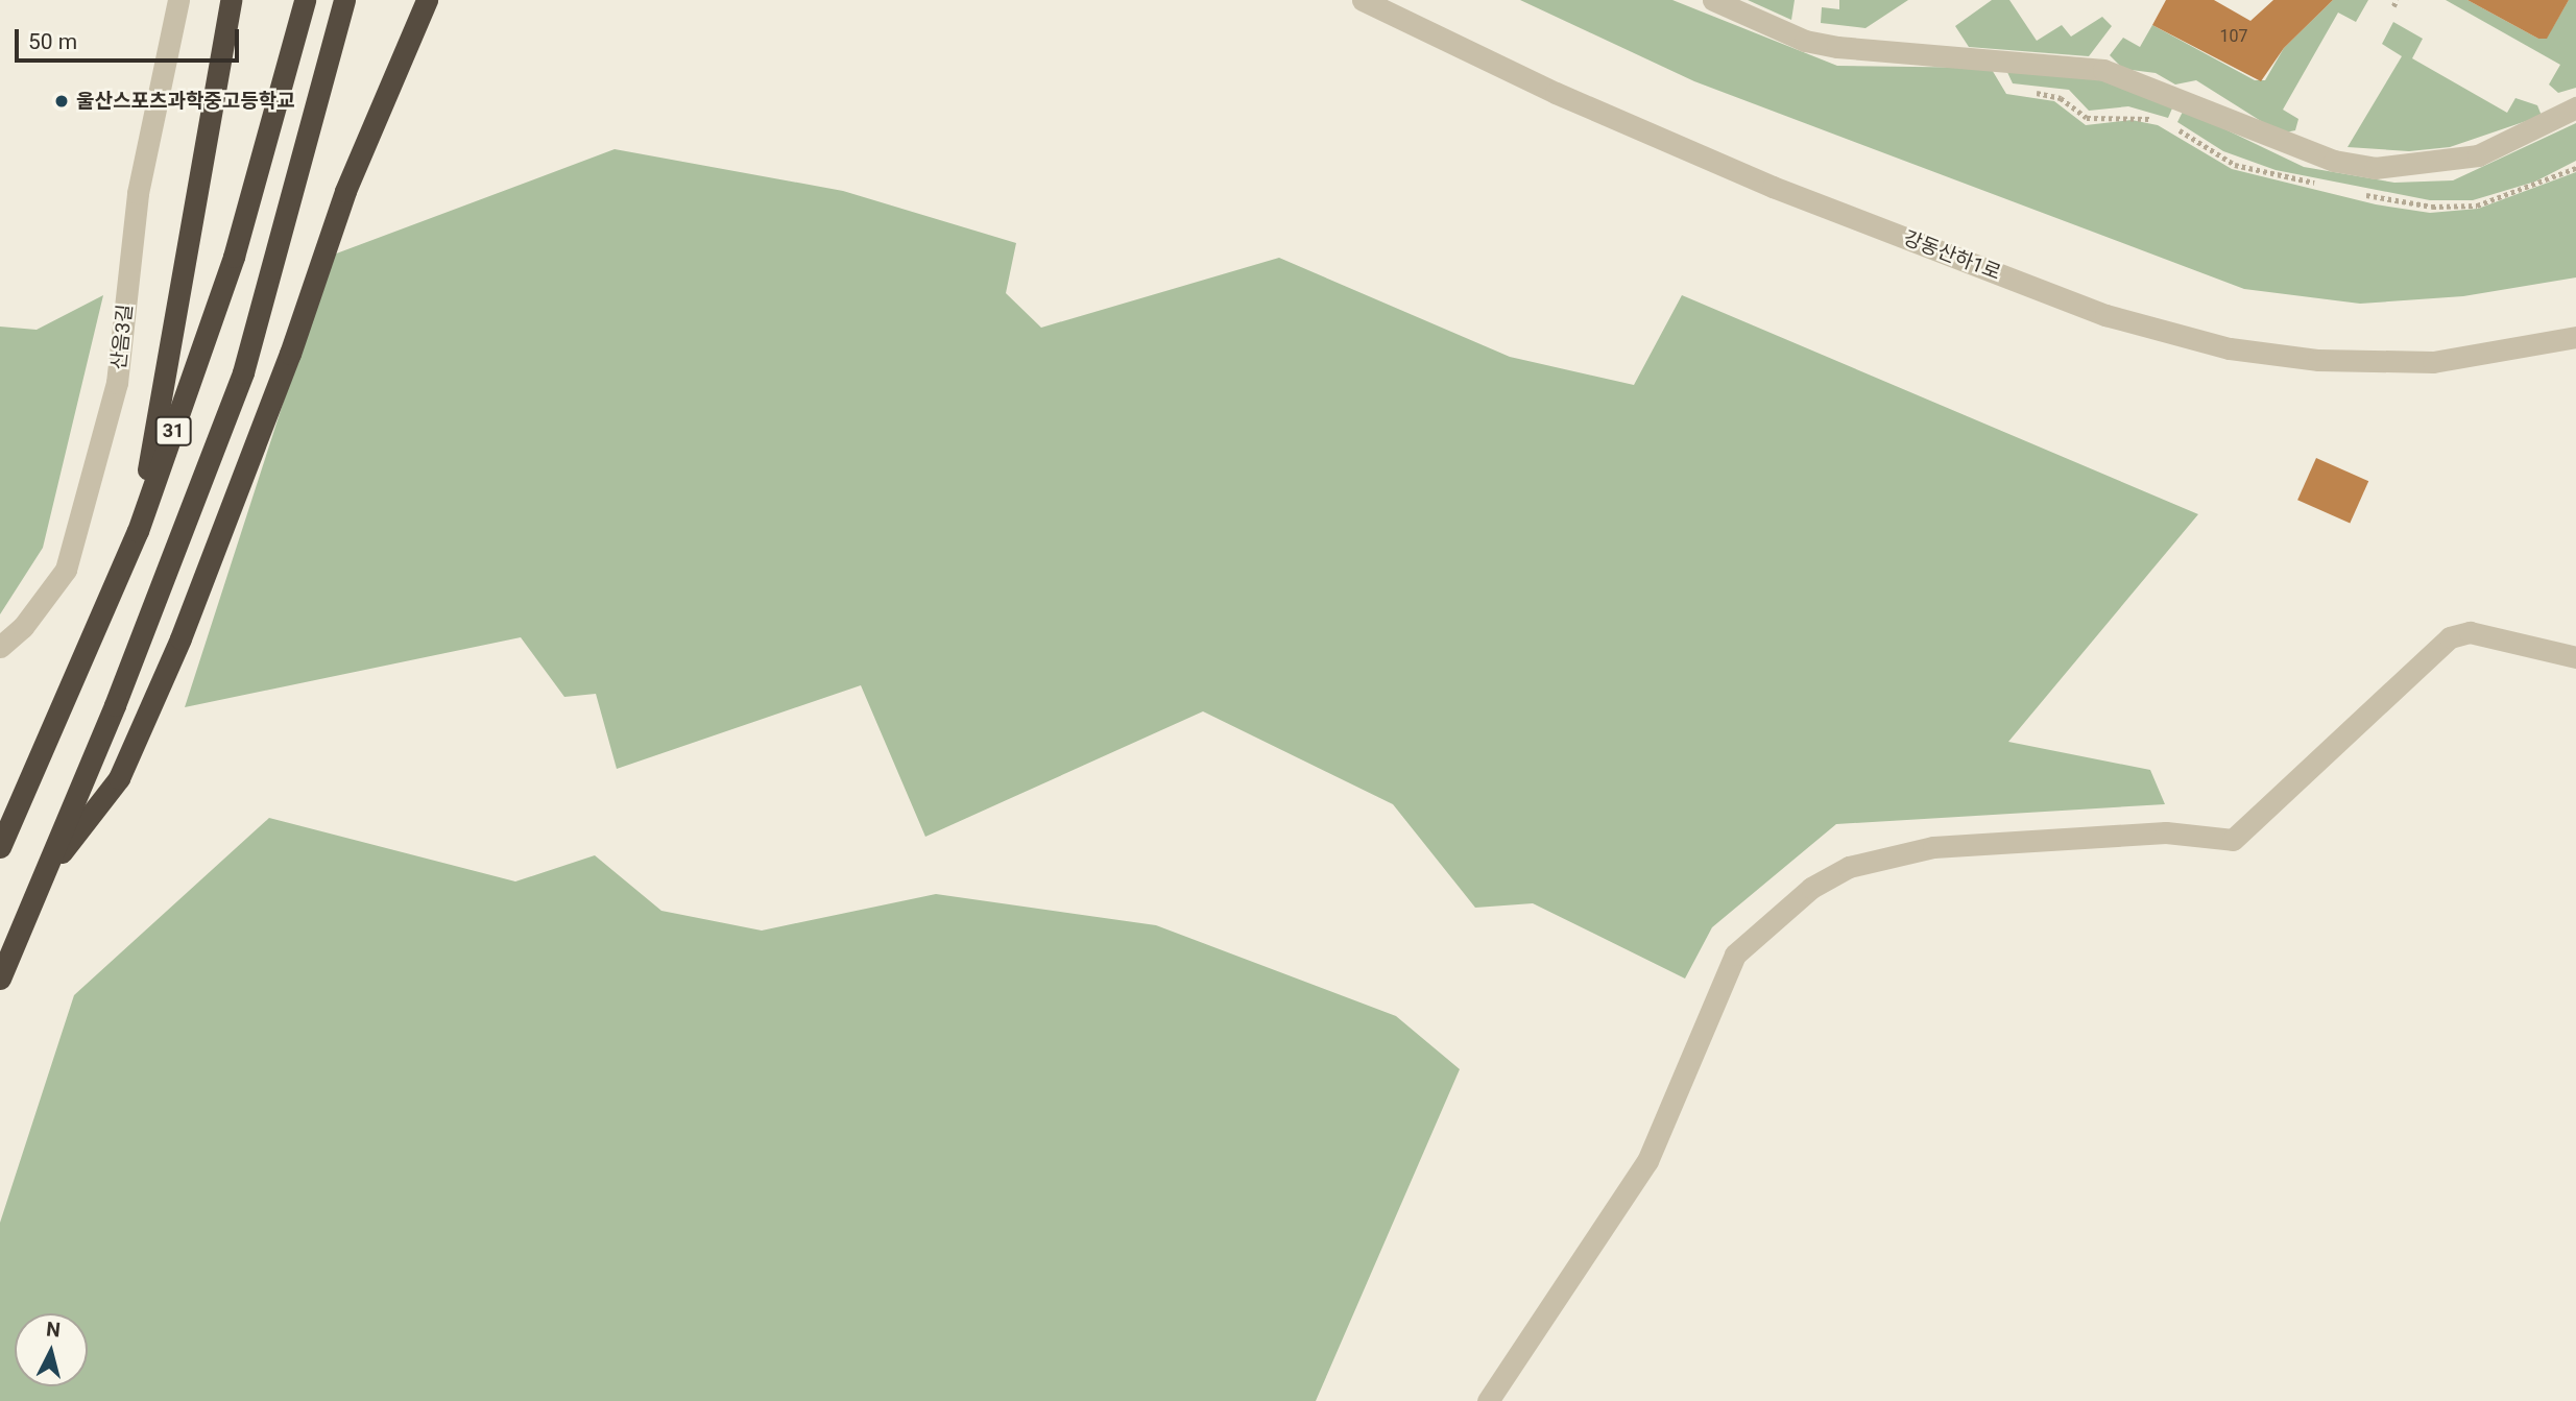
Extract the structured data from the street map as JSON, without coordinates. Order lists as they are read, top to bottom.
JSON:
{
  "streets": {
    "highway": ["31"],
    "street": ["강동산하1로", "산음3길"]
  },
  "places": ["울산스포츠과학중고등학교"],
  "house_numbers": ["107"],
  "scale_bar": "50 m",
  "north": "top"
}
